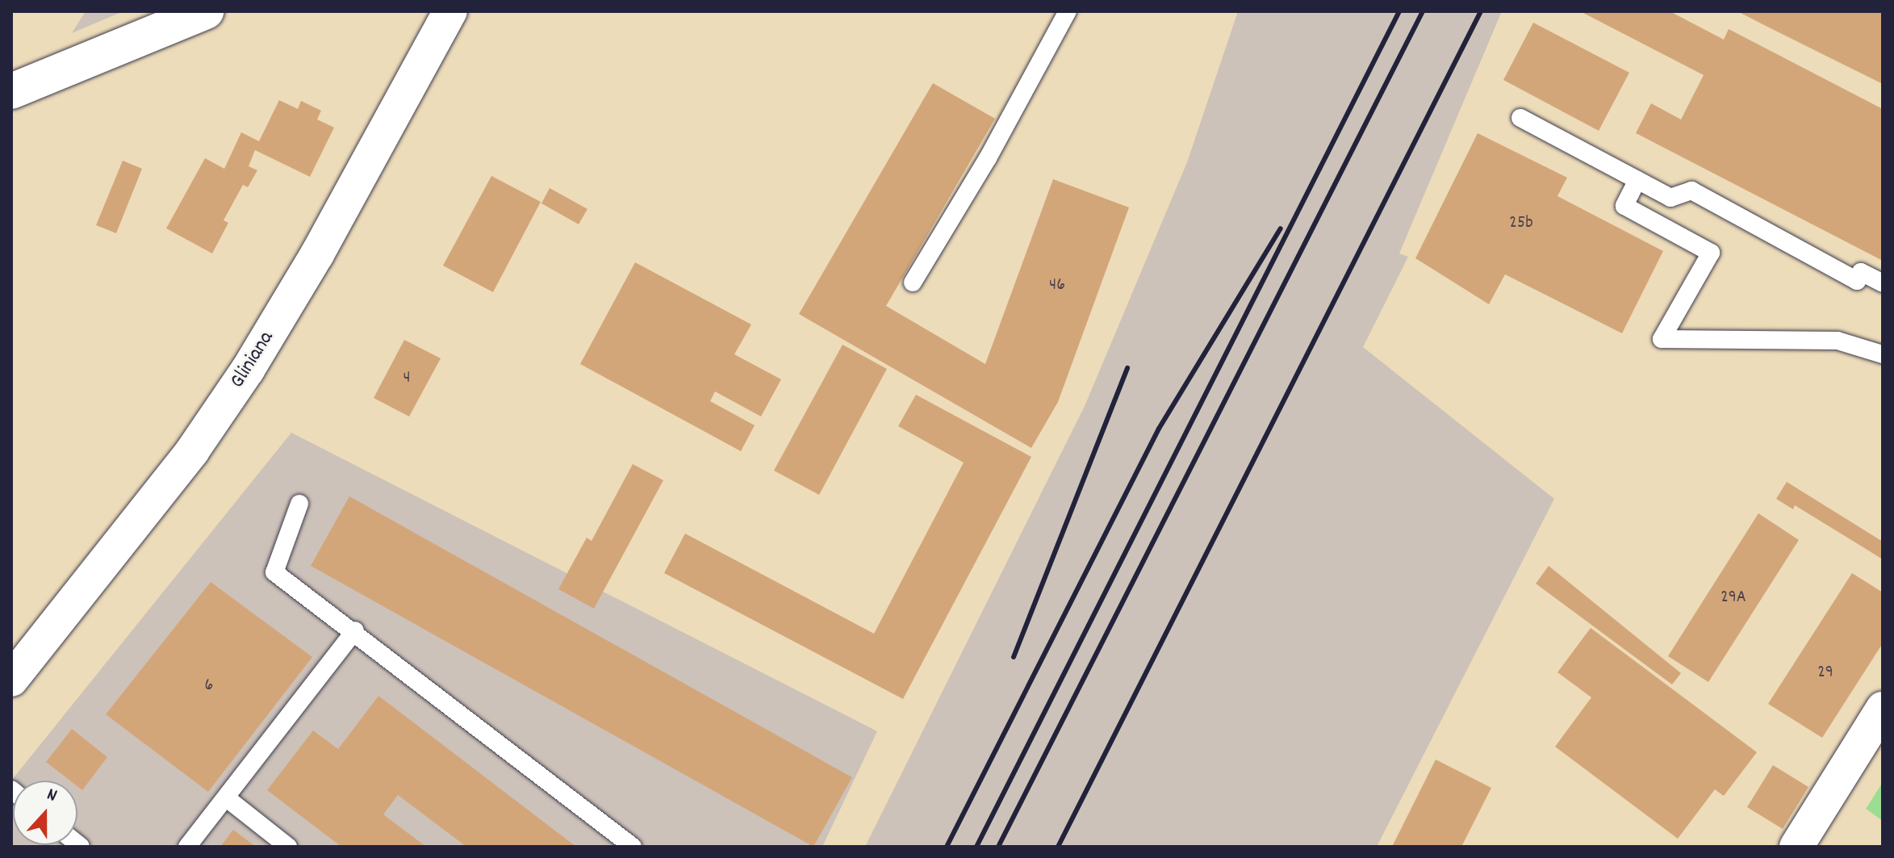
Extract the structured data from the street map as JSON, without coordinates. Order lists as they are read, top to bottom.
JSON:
{
  "streets": {
    "street": ["Gliniana"]
  },
  "house_numbers": [
    "25b",
    "46",
    "4",
    "29A",
    "29",
    "6"
  ],
  "north": "top"
}
